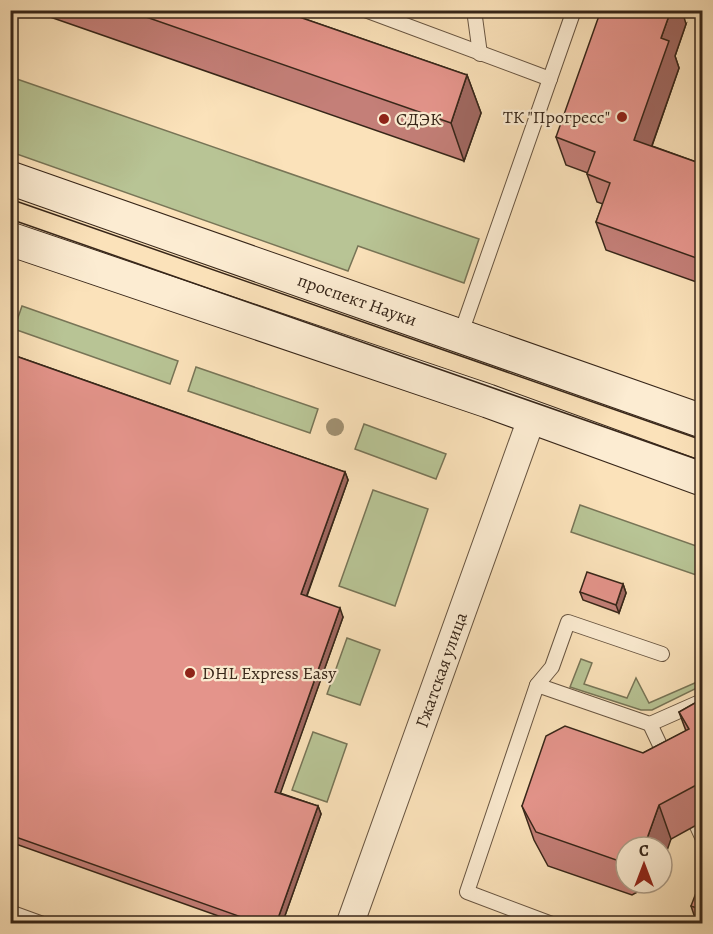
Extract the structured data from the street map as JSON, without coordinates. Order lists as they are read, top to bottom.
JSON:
{
  "streets": {
    "main road": ["проспект Науки"],
    "street": ["Гжатская улица"]
  },
  "places": ["ТК \"Прогресс\"", "СДЭК", "DHL Express Easy"],
  "north": "top"
}
